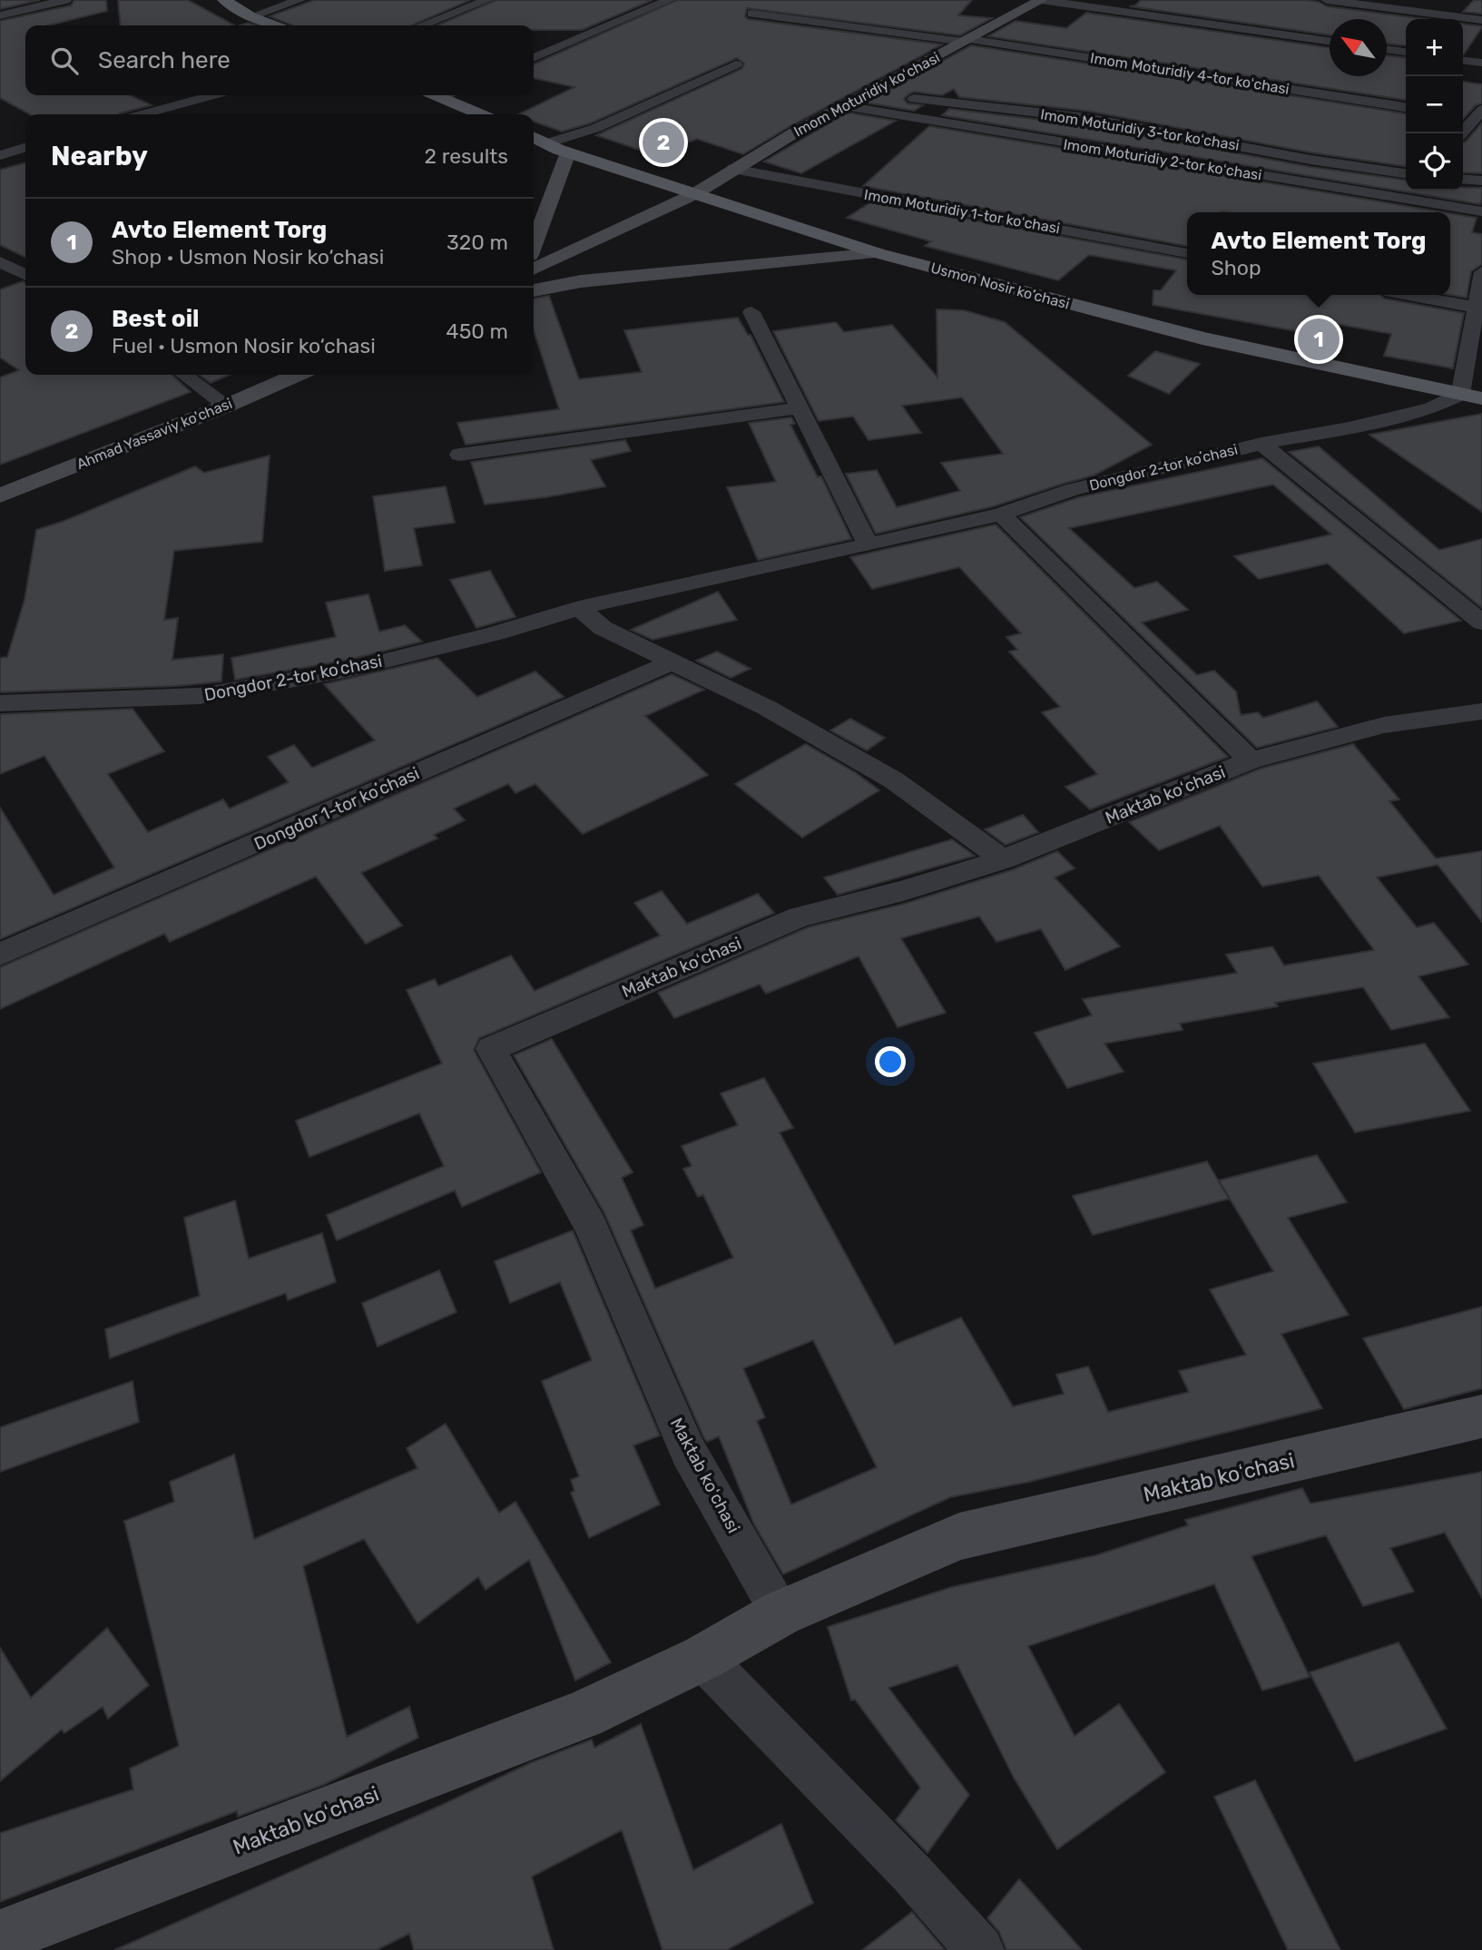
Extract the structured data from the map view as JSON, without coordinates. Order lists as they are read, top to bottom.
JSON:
{
  "streets": {
    "main road": ["Usmon Nosir ko‘chasi"],
    "street": [
      "Imom Moturidiy 4-tor koʻchasi",
      "Imom Moturidiy koʻchasi",
      "Imom Moturidiy 3-tor koʻchasi",
      "Imom Moturidiy 2-tor koʻchasi",
      "Imom Moturidiy 1-tor koʻchasi",
      "Ahmad Yassaviy ko'chasi",
      "Dongdor 2-tor koʼchasi",
      "Maktab koʻchasi",
      "Dongdor 1-tor koʼchasi"
    ]
  },
  "crossings": [
    ["Imom Moturidiy 4-tor koʻchasi", "Imom Moturidiy koʻchasi"],
    ["Imom Moturidiy koʻchasi", "Imom Moturidiy 3-tor koʻchasi"],
    ["Imom Moturidiy koʻchasi", "Imom Moturidiy 2-tor koʻchasi"],
    ["Imom Moturidiy koʻchasi", "Imom Moturidiy 1-tor koʻchasi"],
    ["Imom Moturidiy koʻchasi", "Usmon Nosir ko‘chasi"],
    ["Usmon Nosir ko‘chasi", "Dongdor 2-tor koʼchasi"]
  ],
  "north": "top left",
  "page": {
    "map_buttons": ["+", "−"],
    "search": "Search here",
    "heading": ["Nearby", "2 results"],
    "pins": ["2", "1"],
    "list": [
      {
        "mark": "1",
        "name": "Avto Element Torg",
        "note": "Shop · Usmon Nosir ko‘chasi",
        "value": "320 m"
      },
      {
        "mark": "2",
        "name": "Best oil",
        "note": "Fuel · Usmon Nosir ko‘chasi",
        "value": "450 m"
      }
    ],
    "popup": ["Avto Element Torg", "Shop"]
  }
}
